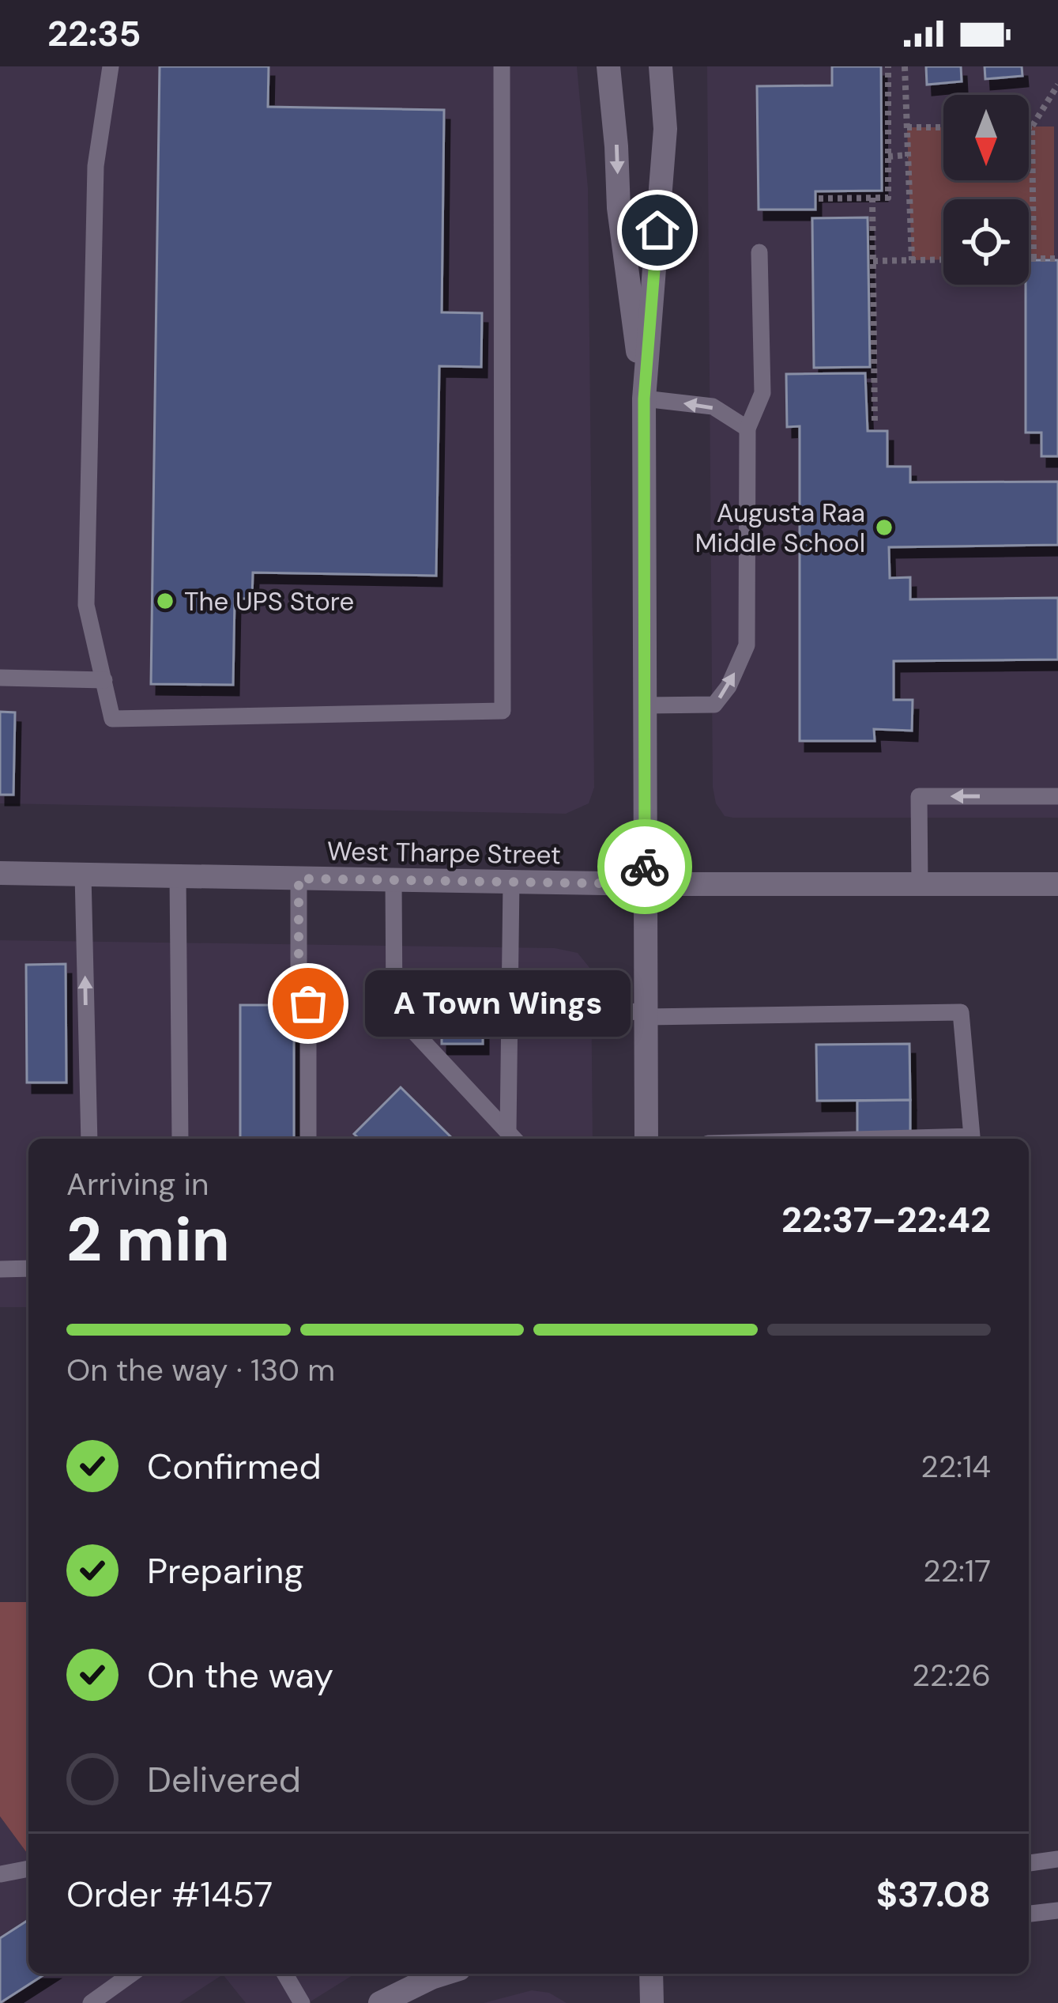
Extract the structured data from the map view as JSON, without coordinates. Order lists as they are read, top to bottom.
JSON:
{
  "streets": {
    "main road": ["West Tharpe Street"]
  },
  "places": ["Augusta Raa Middle School", "The UPS Store", "A Town Wings"],
  "north": "bottom",
  "page": {
    "status": "22:35",
    "bubble": "A Town Wings",
    "heading": ["2 min", "Arriving in", "22:37–22:42"],
    "panel": ["Order #1457", "$37.08"],
    "bar": "On the way · 130 m",
    "list": [
      ["Confirmed", "22:14"],
      ["Preparing", "22:17"],
      ["On the way", "22:26"],
      "Delivered"
    ]
  }
}
